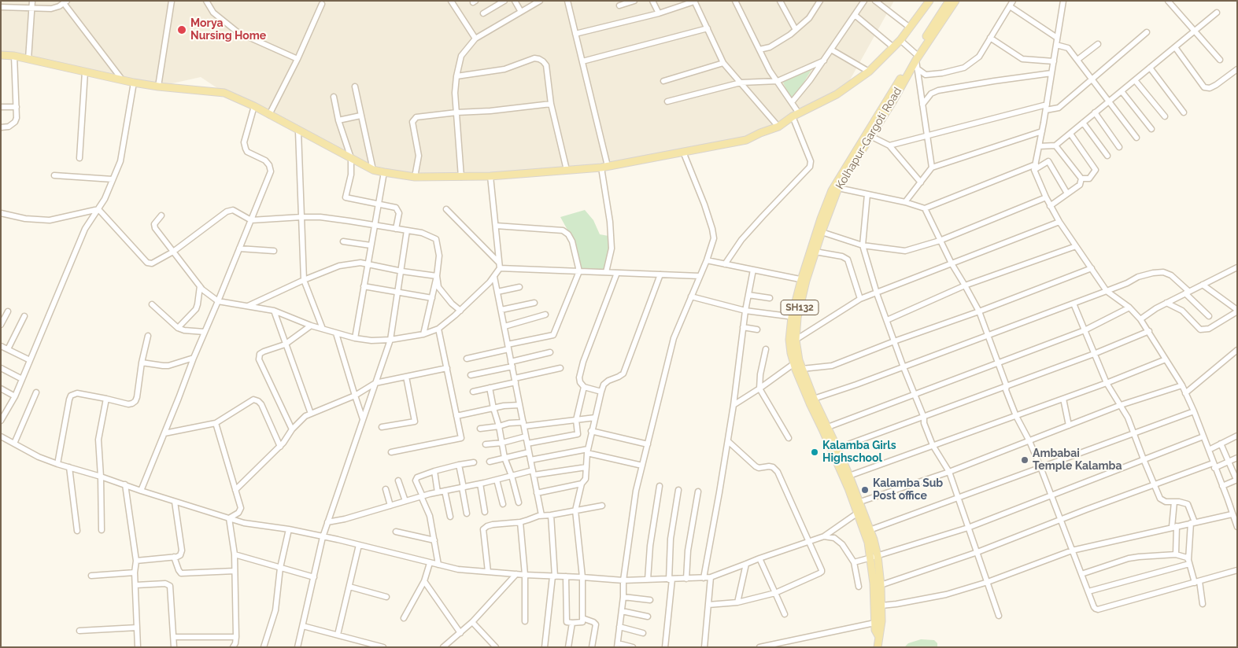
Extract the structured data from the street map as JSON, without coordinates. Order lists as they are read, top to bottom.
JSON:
{
  "streets": {
    "main road": ["Kolhapur-Gargoti Road", "SH132"]
  },
  "places": [
    "Morya Nursing Home",
    "Kalamba Girls Highschool",
    "Ambabai Temple Kalamba",
    "Kalamba Sub Post office"
  ]
}
